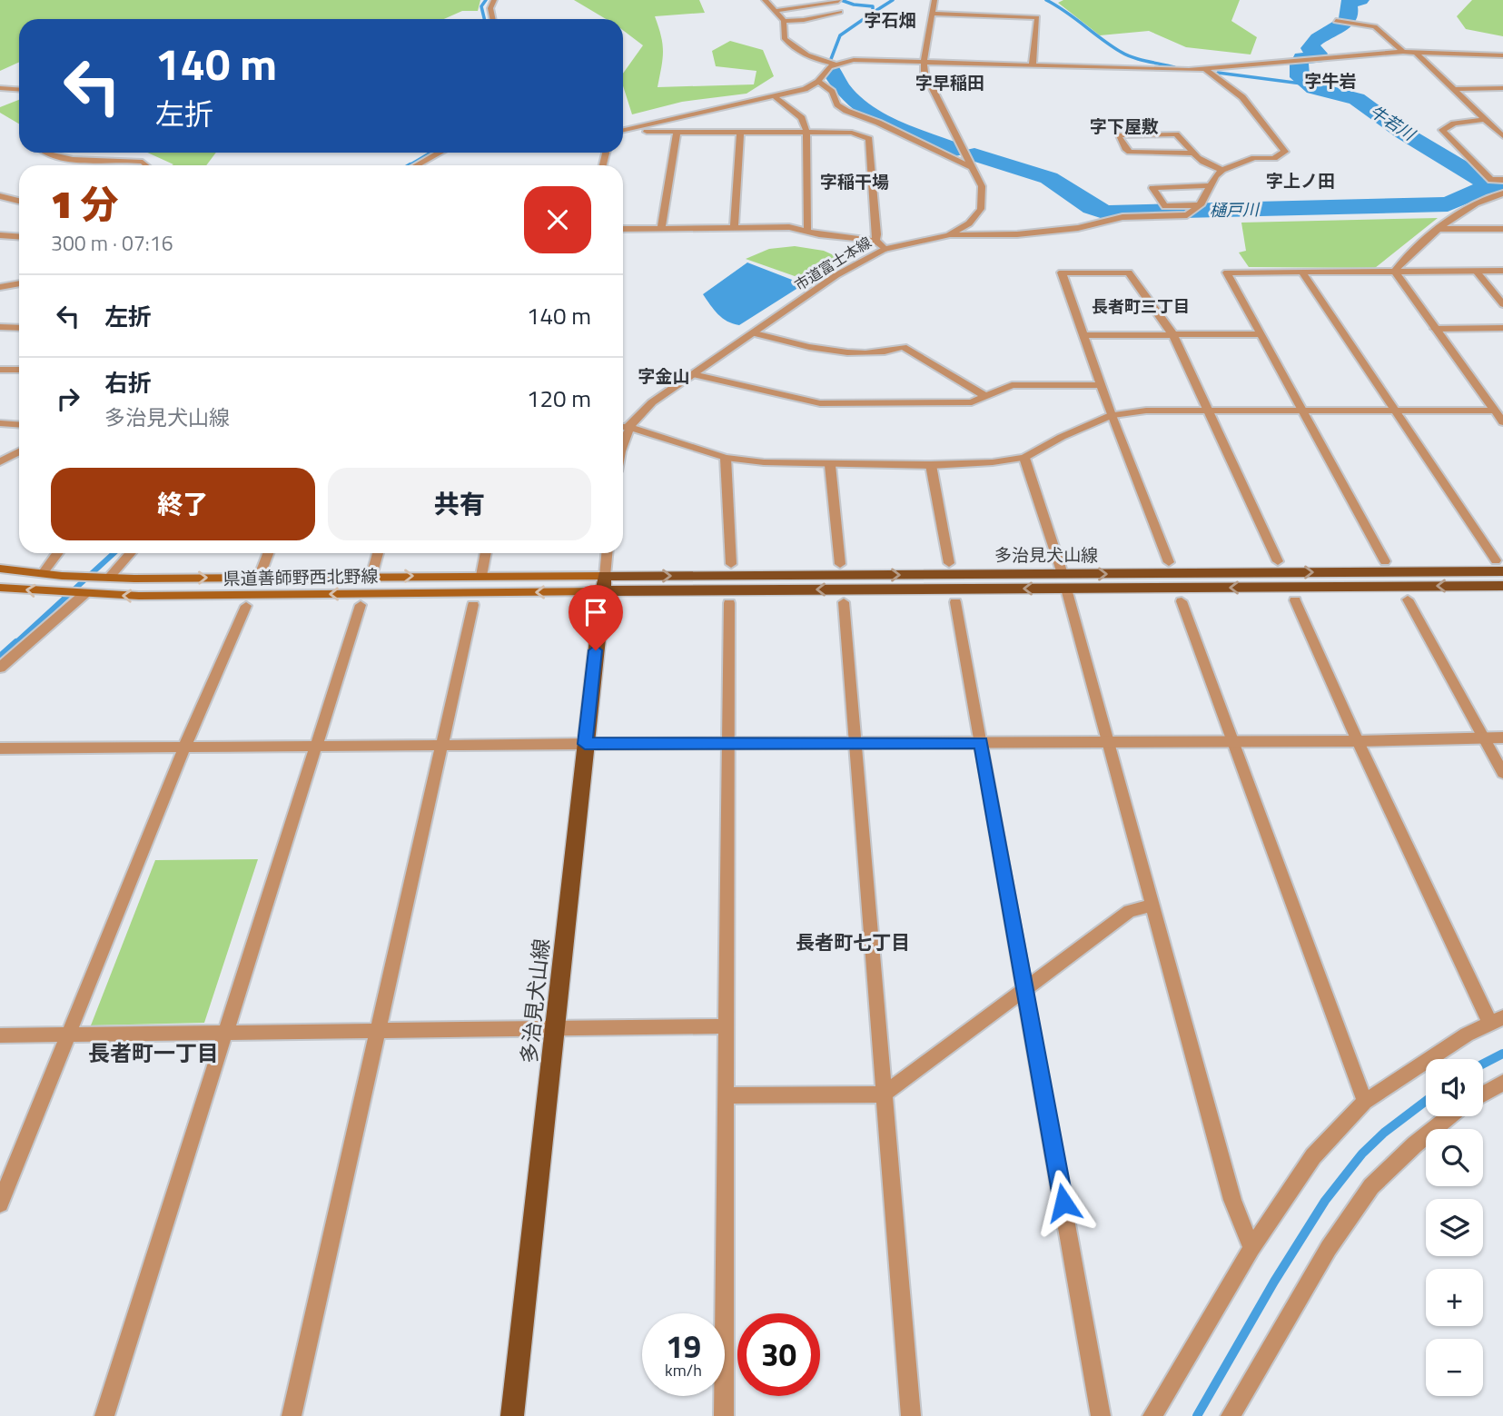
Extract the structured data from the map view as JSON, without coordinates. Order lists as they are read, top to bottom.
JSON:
{
  "streets": {
    "main road": ["多治見犬山線", "県道善師野西北野線"],
    "street": ["市道富士本線"]
  },
  "crossings": [
    ["多治見犬山線", "県道善師野西北野線"]
  ],
  "districts": [
    "字石畑",
    "字牛岩",
    "字早稲田",
    "字下屋敷",
    "字上ノ田",
    "字稲干場",
    "長者町三丁目",
    "字金山",
    "長者町七丁目",
    "長者町一丁目"
  ],
  "water": ["牛若川", "樋戸川"],
  "page": {
    "turn": ["140 m", "左折"],
    "heading": ["1 分", "300 m · 07:16"],
    "list": [
      {
        "name": "左折",
        "value": "140 m"
      },
      {
        "name": "右折",
        "note": "多治見犬山線",
        "value": "120 m"
      }
    ],
    "buttons": ["終了", "共有"],
    "map_buttons": ["+", "−"],
    "speed": "19 km/h",
    "limit": "30"
  }
}
